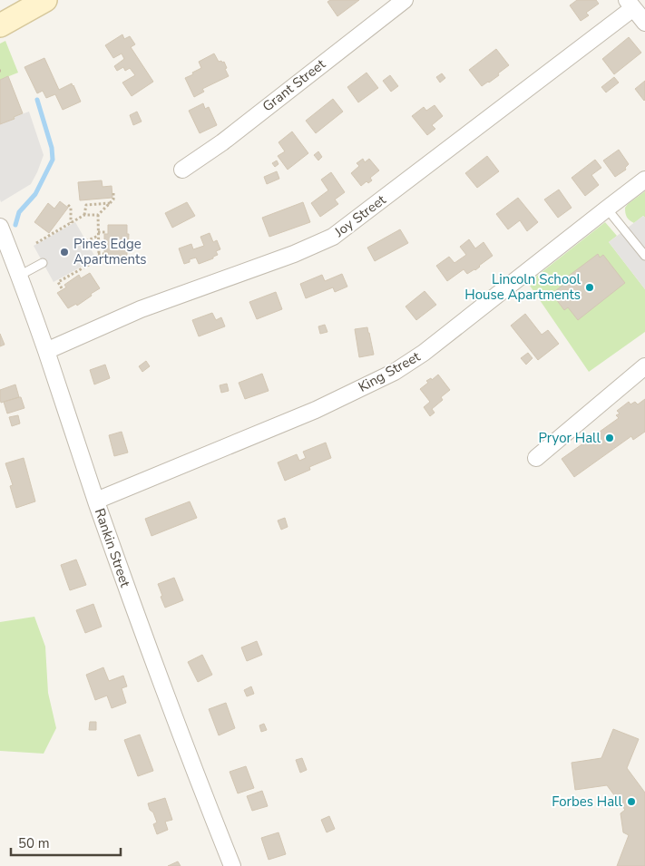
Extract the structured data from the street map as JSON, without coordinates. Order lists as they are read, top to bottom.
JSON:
{
  "streets": {
    "street": [
      "Grant Street",
      "Joy Street",
      "King Street",
      "Rankin Street"
    ]
  },
  "crossings": [
    ["Joy Street", "Rankin Street"],
    ["King Street", "Rankin Street"]
  ],
  "places": [
    "Pines Edge Apartments",
    "Lincoln School House Apartments",
    "Pryor Hall",
    "Forbes Hall"
  ],
  "scale_bar": "50 m"
}
